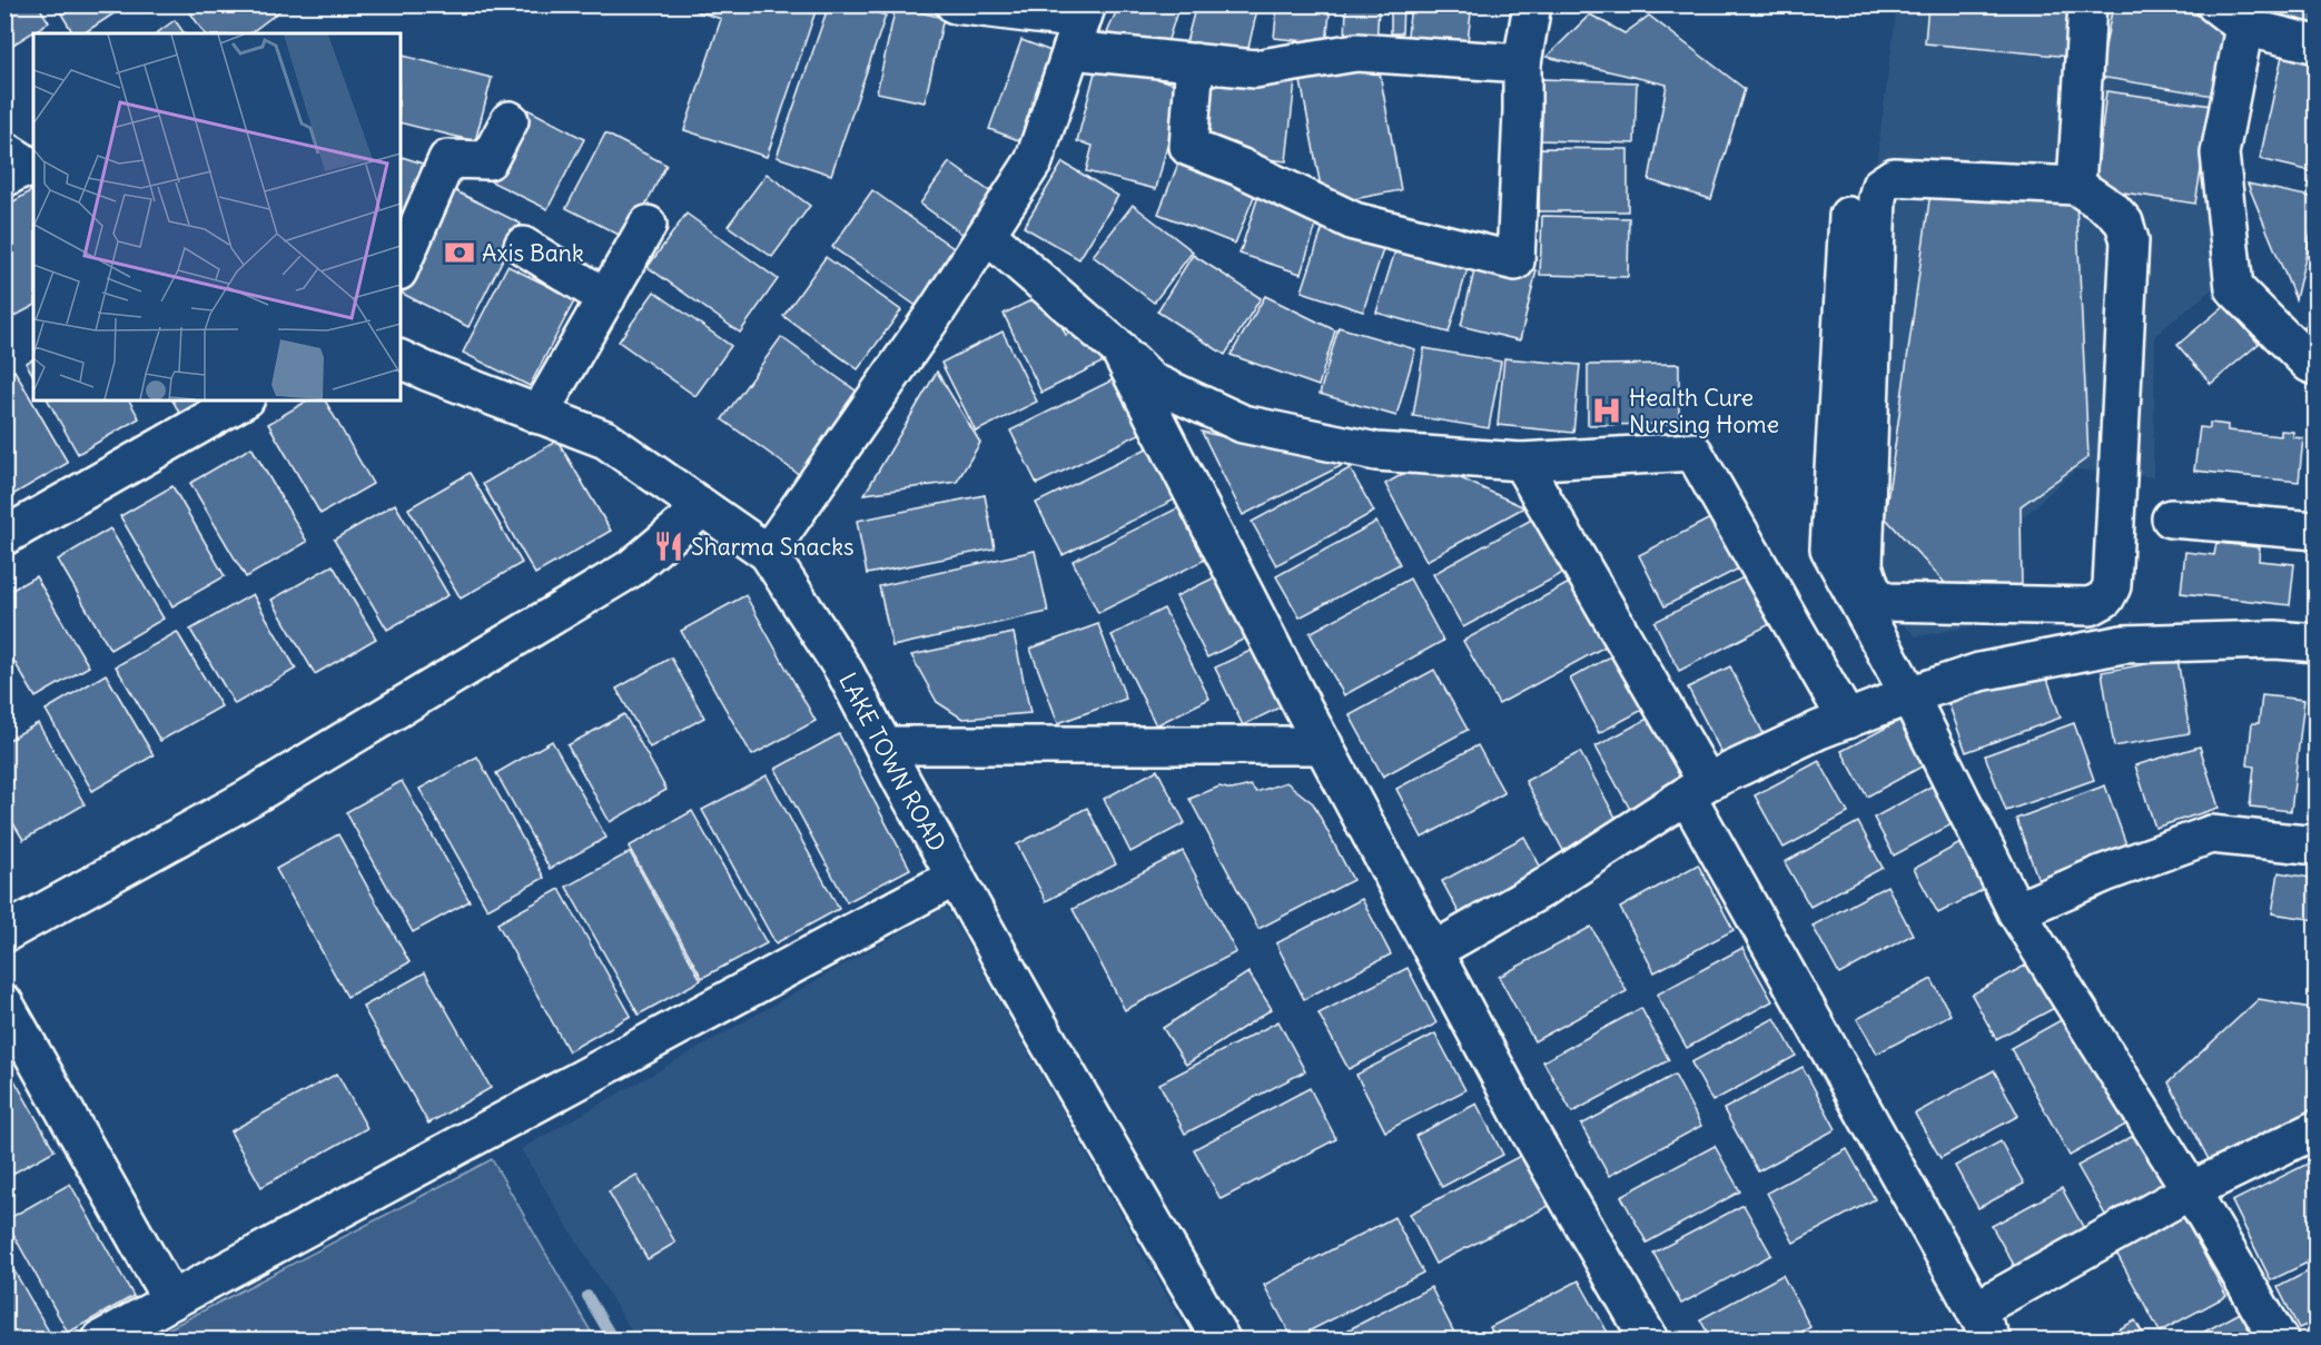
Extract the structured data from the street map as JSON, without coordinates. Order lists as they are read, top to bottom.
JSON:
{
  "streets": {
    "street": ["LAKE TOWN ROAD"]
  },
  "places": {
    "bank": ["Axis Bank"],
    "hospital": ["Health Cure Nursing Home"],
    "restaurant": ["Sharma Snacks"]
  }
}
